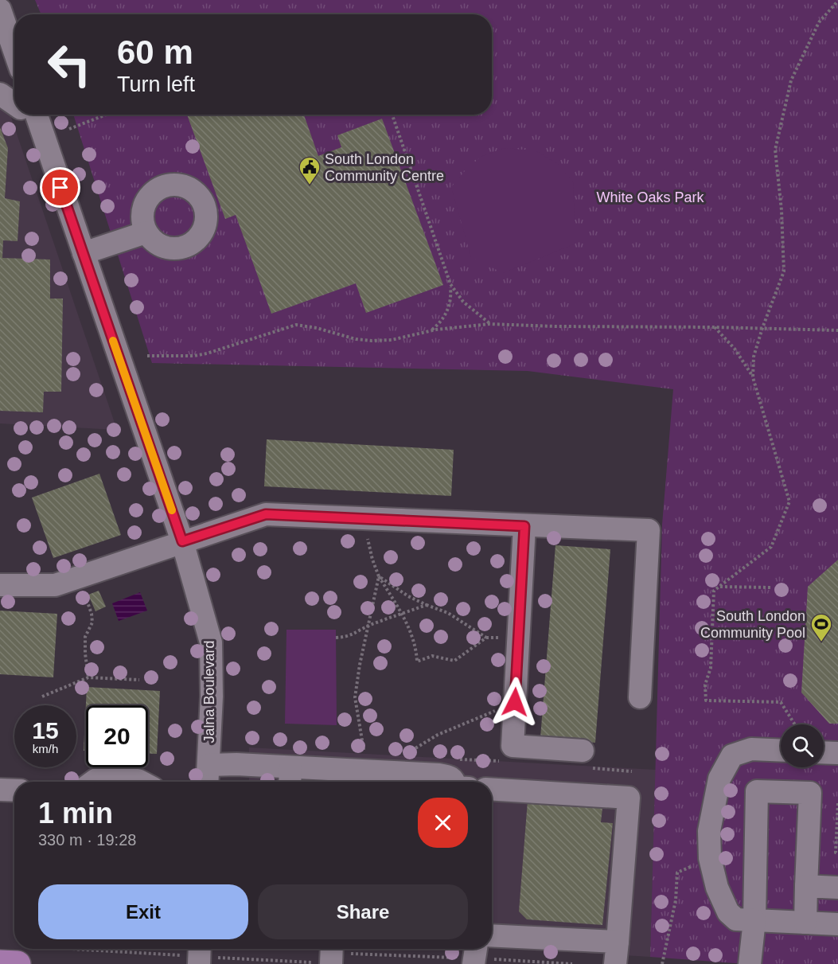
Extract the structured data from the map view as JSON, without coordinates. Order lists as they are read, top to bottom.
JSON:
{
  "streets": {
    "street": ["Jalna Boulevard"]
  },
  "parks": ["White Oaks Park"],
  "places": {
    "public building": ["South London Community Centre"],
    "sports": ["South London Community Pool"]
  },
  "page": {
    "turn": ["60 m", "Turn left"],
    "speed": "15 km/h",
    "limit": "20",
    "heading": ["1 min", "330 m · 19:28"],
    "buttons": ["Exit", "Share"]
  }
}
